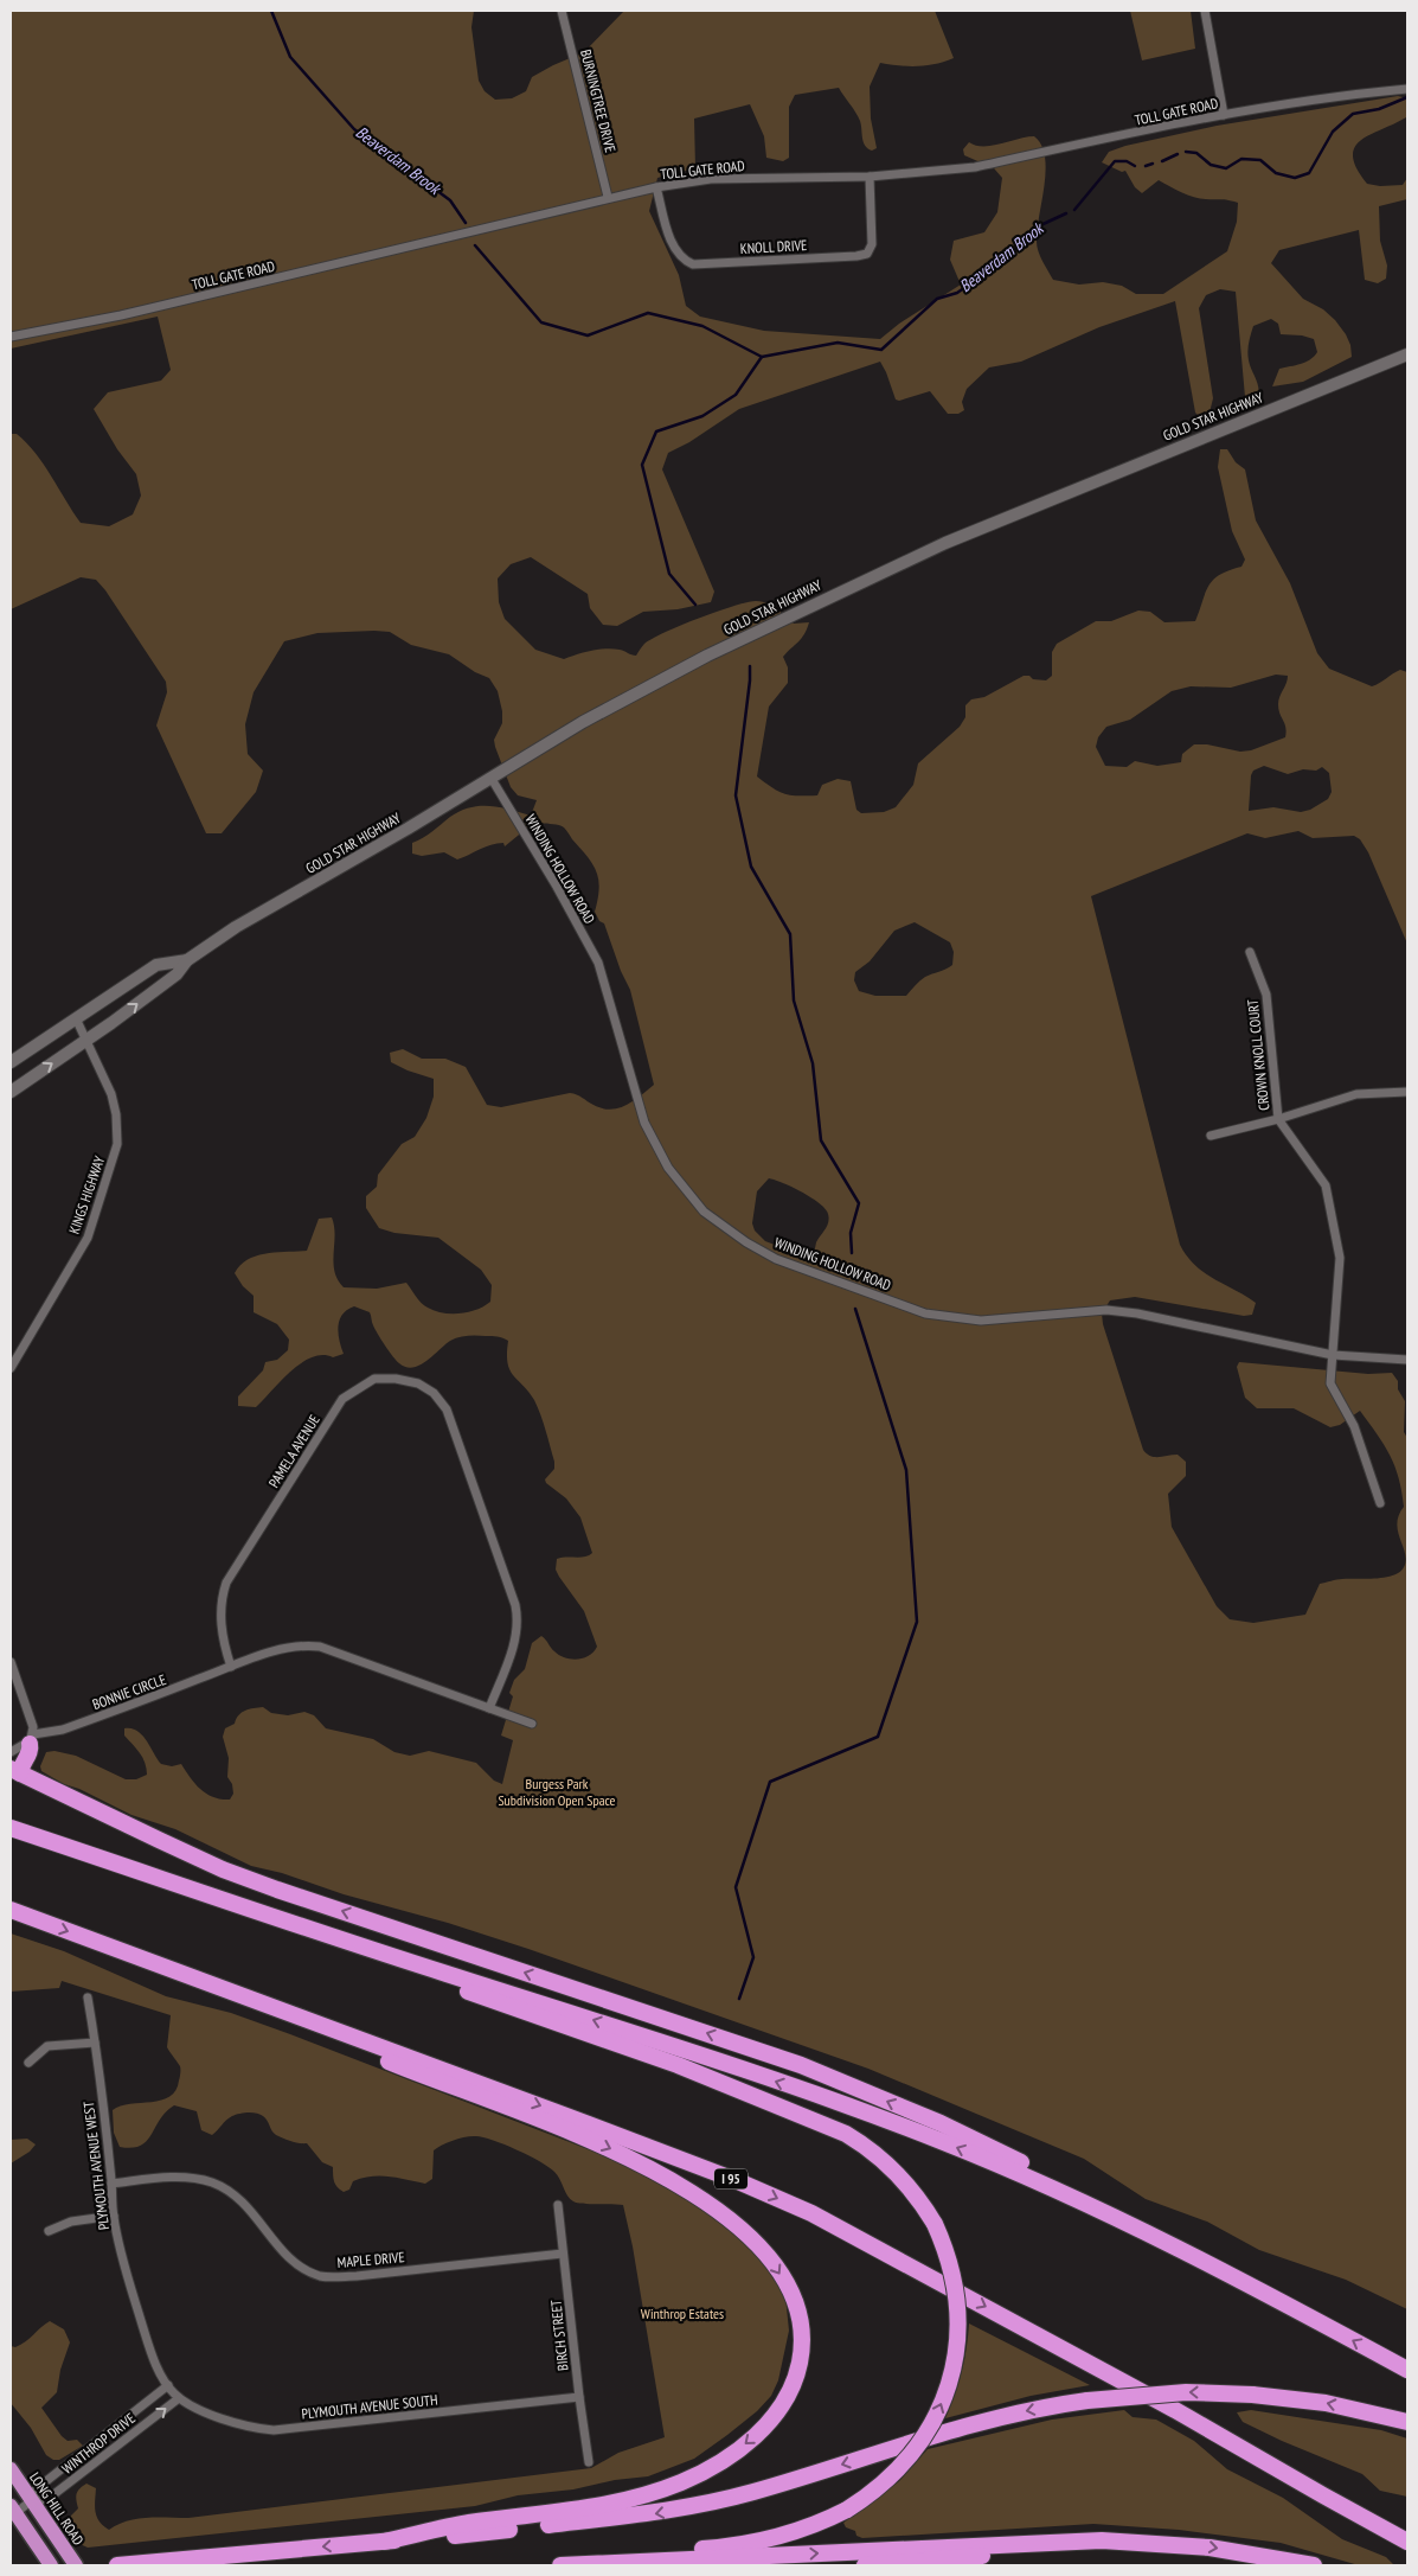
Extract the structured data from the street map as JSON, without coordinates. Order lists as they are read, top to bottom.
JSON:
{
  "streets": {
    "highway": ["I 95", "LONG HILL ROAD"],
    "main road": ["GOLD STAR HIGHWAY"],
    "street": [
      "BURNINGTREE DRIVE",
      "TOLL GATE ROAD",
      "KNOLL DRIVE",
      "WINDING HOLLOW ROAD",
      "CROWN KNOLL COURT",
      "KINGS HIGHWAY",
      "PAMELA AVENUE",
      "BONNIE CIRCLE",
      "PLYMOUTH AVENUE WEST",
      "MAPLE DRIVE",
      "BIRCH STREET",
      "PLYMOUTH AVENUE SOUTH",
      "WINTHROP DRIVE"
    ]
  },
  "crossings": [
    ["BURNINGTREE DRIVE", "TOLL GATE ROAD"],
    ["TOLL GATE ROAD", "KNOLL DRIVE"],
    ["GOLD STAR HIGHWAY", "WINDING HOLLOW ROAD"],
    ["GOLD STAR HIGHWAY", "KINGS HIGHWAY"],
    ["WINDING HOLLOW ROAD", "CROWN KNOLL COURT"],
    ["PAMELA AVENUE", "BONNIE CIRCLE"],
    ["PLYMOUTH AVENUE WEST", "MAPLE DRIVE"],
    ["PLYMOUTH AVENUE WEST", "PLYMOUTH AVENUE SOUTH"],
    ["PLYMOUTH AVENUE WEST", "WINTHROP DRIVE"],
    ["MAPLE DRIVE", "BIRCH STREET"],
    ["BIRCH STREET", "PLYMOUTH AVENUE SOUTH"],
    ["PLYMOUTH AVENUE SOUTH", "WINTHROP DRIVE"],
    ["WINTHROP DRIVE", "LONG HILL ROAD"]
  ],
  "water": ["Beaverdam Brook"],
  "parks": ["Burgess Park Subdivision Open Space", "Winthrop Estates"]
}
